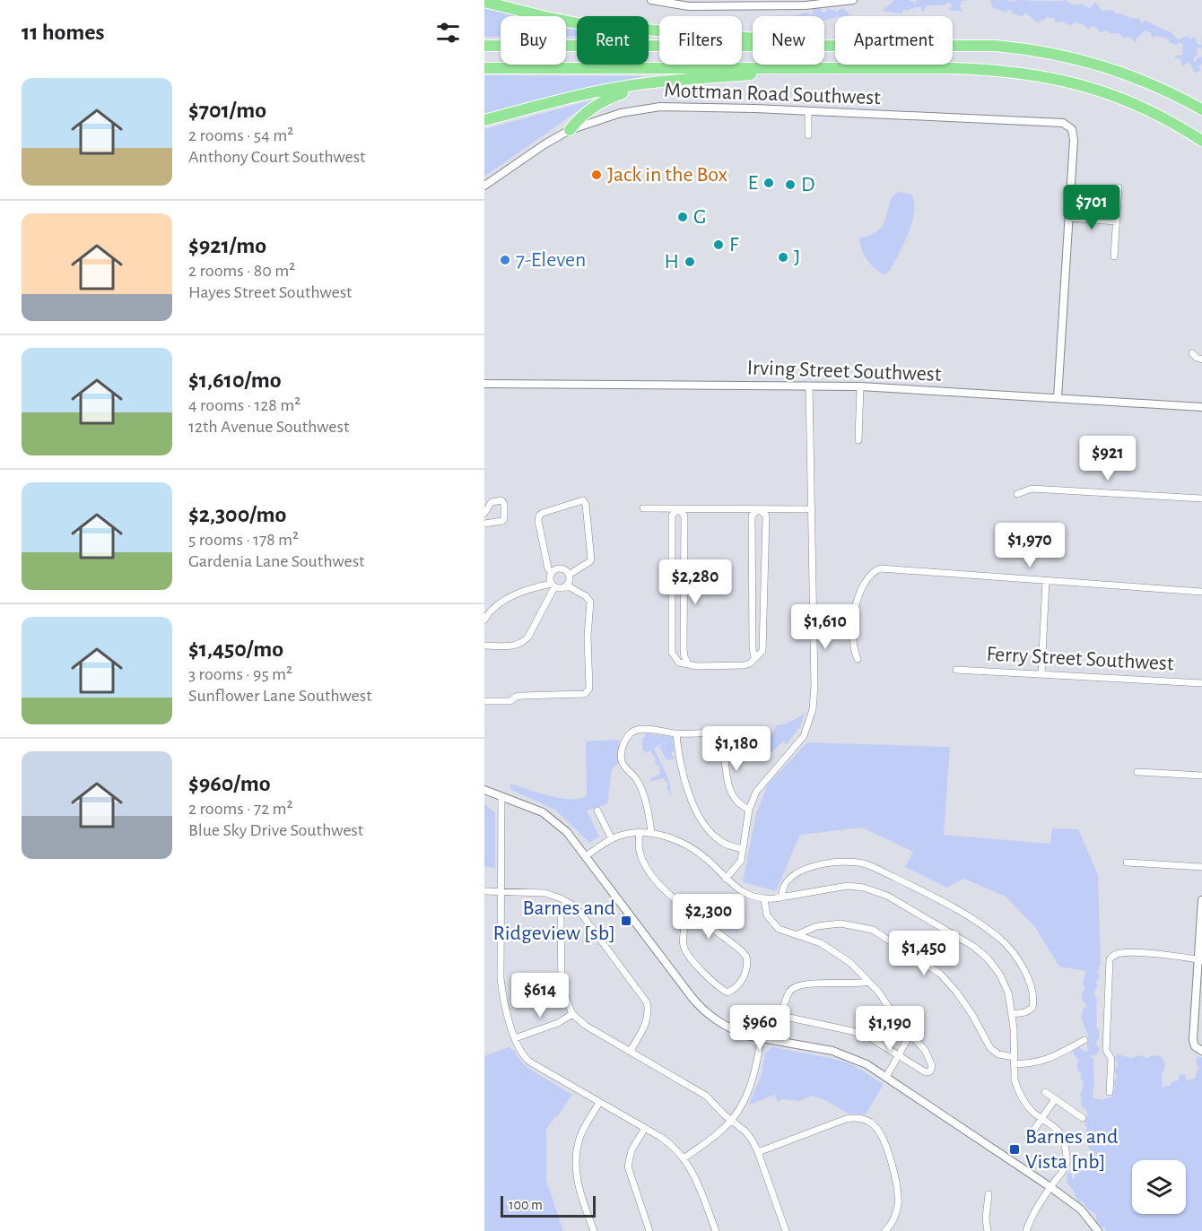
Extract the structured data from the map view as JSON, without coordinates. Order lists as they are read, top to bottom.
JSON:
{
  "streets": {
    "street": ["Mottman Road Southwest", "Irving Street Southwest", "Ferry Street Southwest"]
  },
  "places": {
    "other": [
      "Jack in the Box",
      "E",
      "D",
      "G",
      "F",
      "J",
      "7-Eleven",
      "H"
    ],
    "transit": ["Barnes and Ridgeview [sb]", "Barnes and Vista [nb]"]
  },
  "scale_bar": "100 m",
  "page": {
    "heading": "11 homes",
    "chip": [
      "Buy",
      "Rent",
      "Filters",
      "New",
      "Apartment"
    ],
    "list": [
      {
        "name": "$701/mo",
        "note": "2 rooms · 54 m² · Anthony Court Southwest"
      },
      {
        "name": "$921/mo",
        "note": "2 rooms · 80 m² · Hayes Street Southwest"
      },
      {
        "name": "$1,610/mo",
        "note": "4 rooms · 128 m² · 12th Avenue Southwest"
      },
      {
        "name": "$2,300/mo",
        "note": "5 rooms · 178 m² · Gardenia Lane Southwest"
      },
      {
        "name": "$1,450/mo",
        "note": "3 rooms · 95 m² · Sunflower Lane Southwest"
      },
      {
        "name": "$960/mo",
        "note": "2 rooms · 72 m² · Blue Sky Drive Southwest"
      }
    ],
    "price": [
      "$701",
      "$921",
      "$1,970",
      "$2,280",
      "$1,610",
      "$1,180",
      "$2,300",
      "$1,450",
      "$614",
      "$960",
      "$1,190"
    ],
    "scale": "100 m"
  }
}
